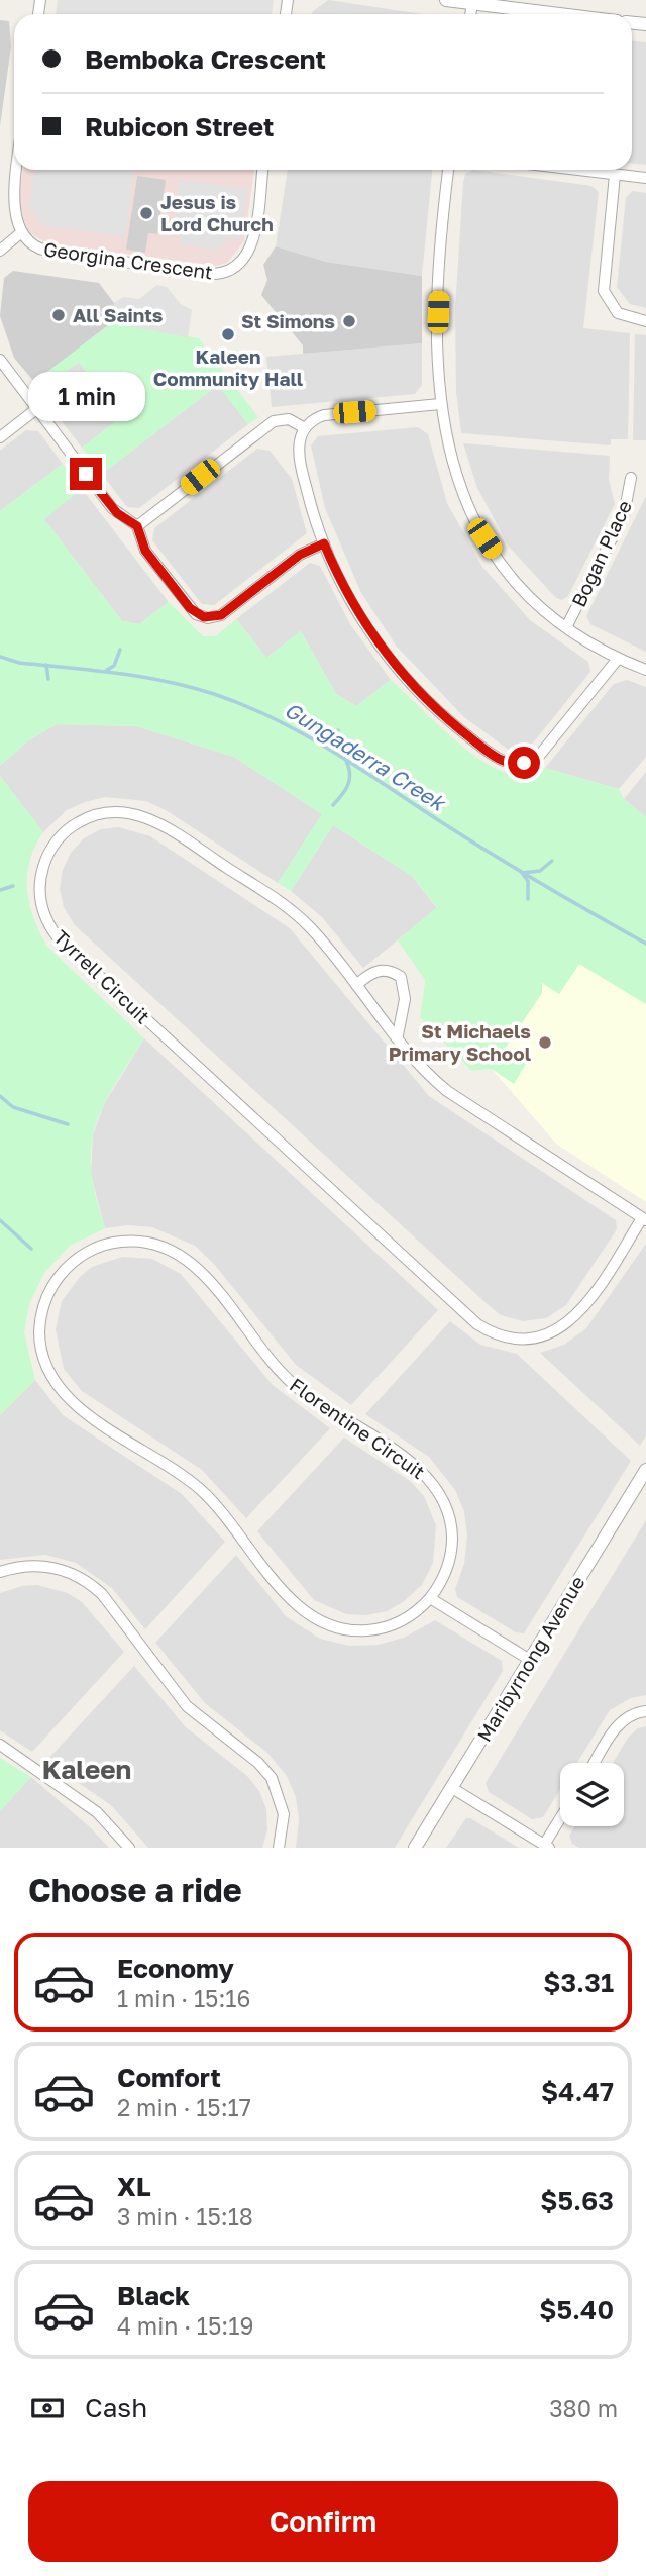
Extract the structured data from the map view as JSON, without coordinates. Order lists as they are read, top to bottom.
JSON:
{
  "streets": {
    "street": [
      "Georgina Crescent",
      "Bogan Place",
      "Tyrrell Circuit",
      "Florentine Circuit",
      "Maribyrnong Avenue"
    ]
  },
  "districts": ["Kaleen"],
  "water": ["Gungaderra Creek"],
  "places": [
    "Jesus is Lord Church",
    "All Saints",
    "St Simons",
    "Kaleen Community Hall",
    "St Michaels Primary School"
  ],
  "page": {
    "banner": ["Bemboka Crescent", "Rubicon Street"],
    "bubble": "1 min",
    "heading": "Choose a ride",
    "list": [
      {
        "name": "Economy",
        "note": "1 min · 15:16",
        "value": "$3.31"
      },
      {
        "name": "Comfort",
        "note": "2 min · 15:17",
        "value": "$4.47"
      },
      {
        "name": "XL",
        "note": "3 min · 15:18",
        "value": "$5.63"
      },
      {
        "name": "Black",
        "note": "4 min · 15:19",
        "value": "$5.40"
      }
    ],
    "pay": ["Cash", "380 m"],
    "buttons": "Confirm"
  }
}
